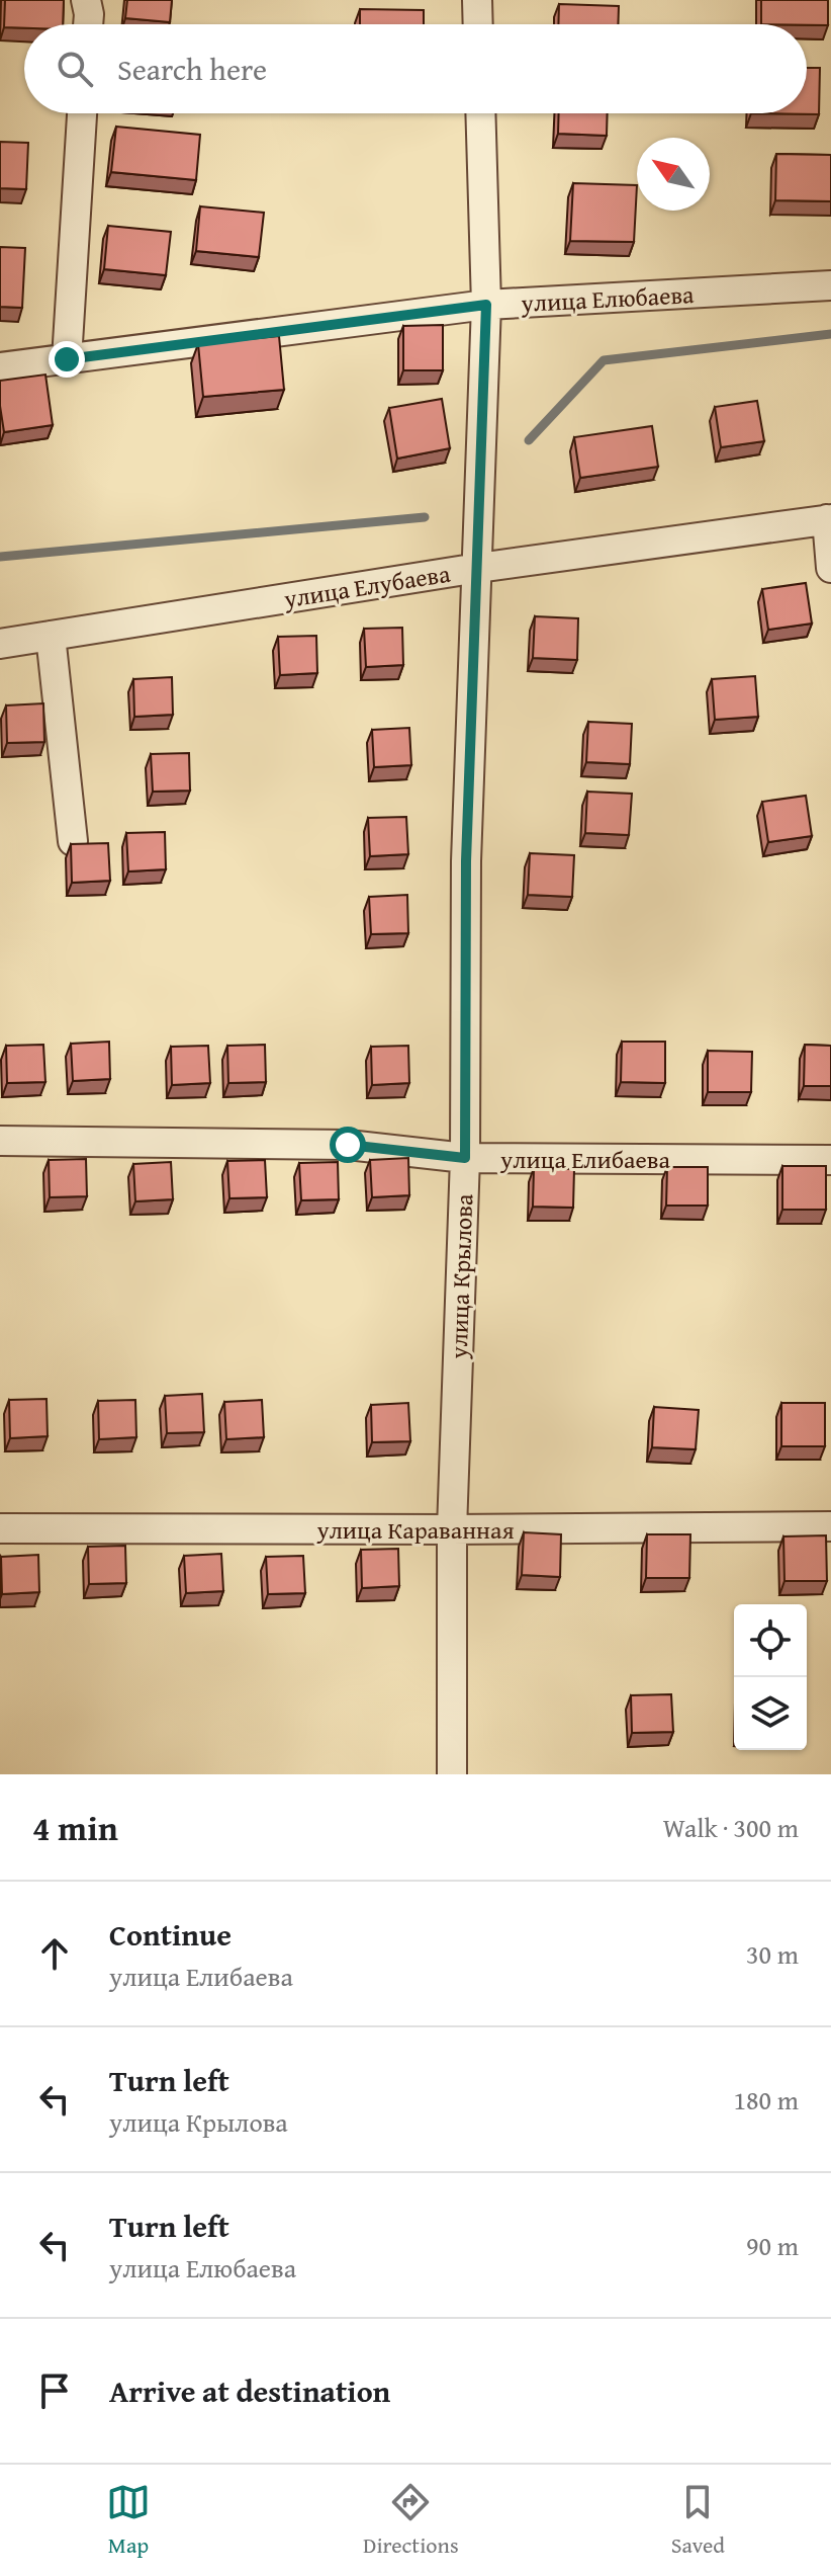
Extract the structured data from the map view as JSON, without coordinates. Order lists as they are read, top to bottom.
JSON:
{
  "streets": {
    "street": [
      "улица Елюбаева",
      "улица Елубаева",
      "улица Елибаева",
      "улица Крылова",
      "улица Караванная"
    ]
  },
  "crossings": [
    ["улица Елюбаева", "улица Крылова"],
    ["улица Елубаева", "улица Крылова"],
    ["улица Елибаева", "улица Крылова"],
    ["улица Крылова", "улица Караванная"]
  ],
  "north": "top left",
  "page": {
    "search": "Search here",
    "heading": ["4 min", "Walk · 300 m"],
    "list": [
      ["Continue", "улица Елибаева", "30 m"],
      ["Turn left", "улица Крылова", "180 m"],
      ["Turn left", "улица Елюбаева", "90 m"],
      "Arrive at destination"
    ],
    "nav": ["Map", "Directions", "Saved"]
  }
}
